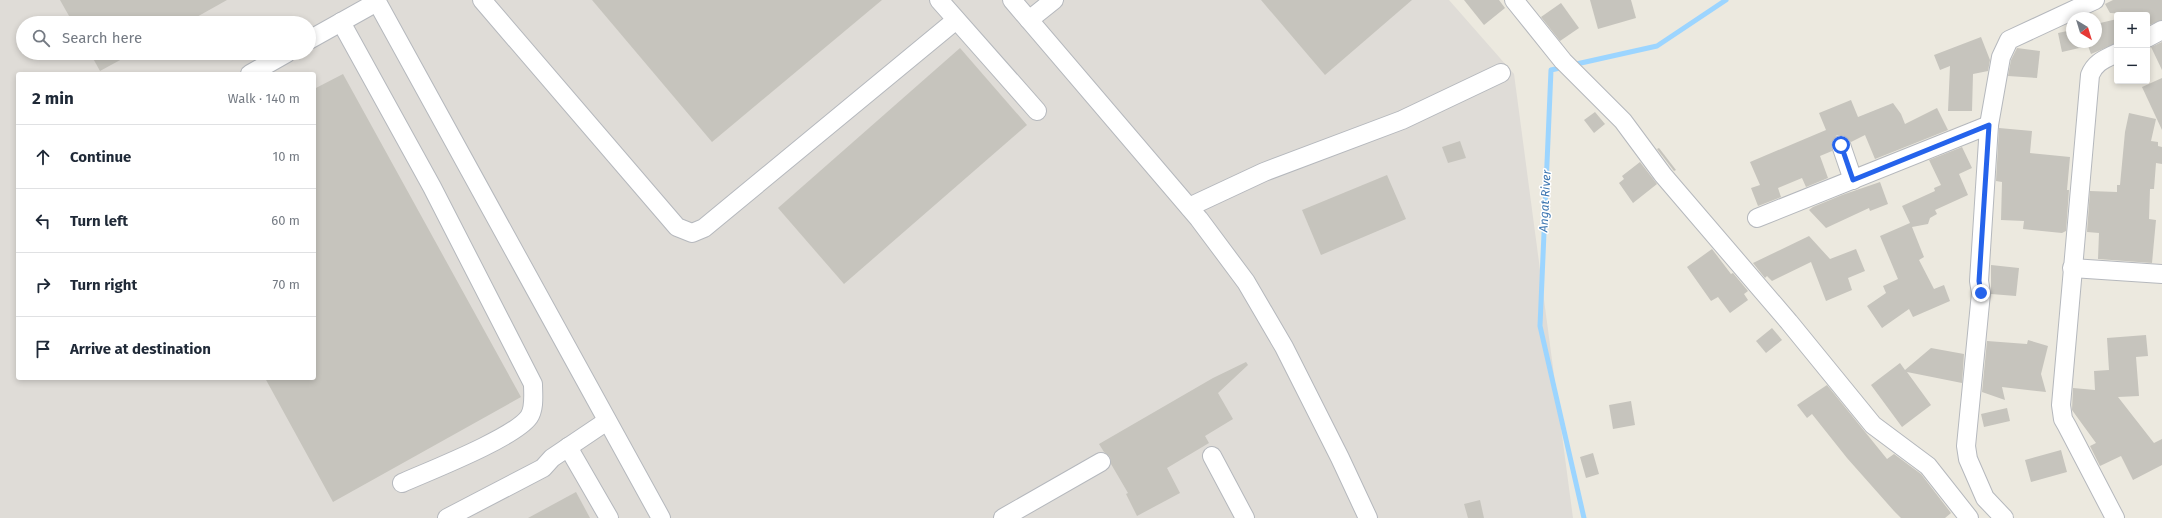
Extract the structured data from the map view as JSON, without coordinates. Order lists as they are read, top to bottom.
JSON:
{
  "water": ["Angat River"],
  "north": "bottom right",
  "page": {
    "map_buttons": ["+", "−"],
    "search": "Search here",
    "heading": ["2 min", "Walk · 140 m"],
    "list": [
      ["Continue", "10 m"],
      ["Turn left", "60 m"],
      ["Turn right", "70 m"],
      "Arrive at destination"
    ]
  }
}
